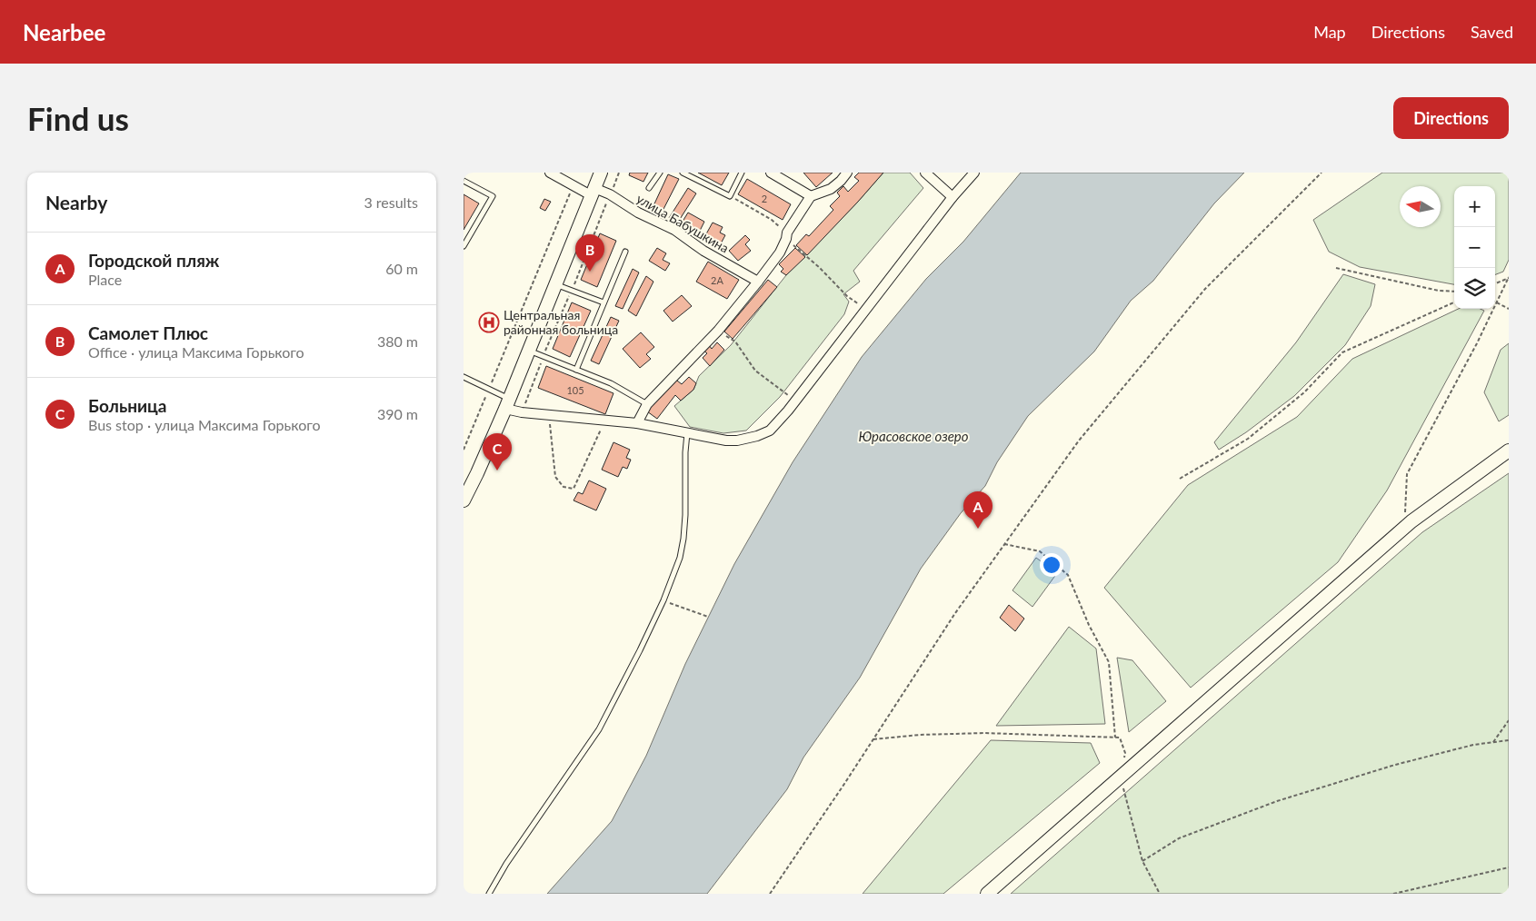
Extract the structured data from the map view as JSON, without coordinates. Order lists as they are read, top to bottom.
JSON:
{
  "streets": {
    "street": ["улица Бабушкина"]
  },
  "water": ["Юрасовское озеро"],
  "places": {
    "hospital": ["Центральная районная больница"]
  },
  "house_numbers": ["2", "2А", "105"],
  "north": "left",
  "page": {
    "header": "Nearbee",
    "nav": ["Map", "Directions", "Saved"],
    "buttons": "Directions",
    "title": "Find us",
    "heading": ["Nearby", "3 results"],
    "map_buttons": ["+", "−"],
    "list": [
      {
        "mark": "A",
        "name": "Городской пляж",
        "note": "Place",
        "value": "60 m"
      },
      {
        "mark": "B",
        "name": "Самолет Плюс",
        "note": "Office · улица Максима Горького",
        "value": "380 m"
      },
      {
        "mark": "C",
        "name": "Больница",
        "note": "Bus stop · улица Максима Горького",
        "value": "390 m"
      }
    ],
    "pins": ["B", "C", "A"]
  }
}
